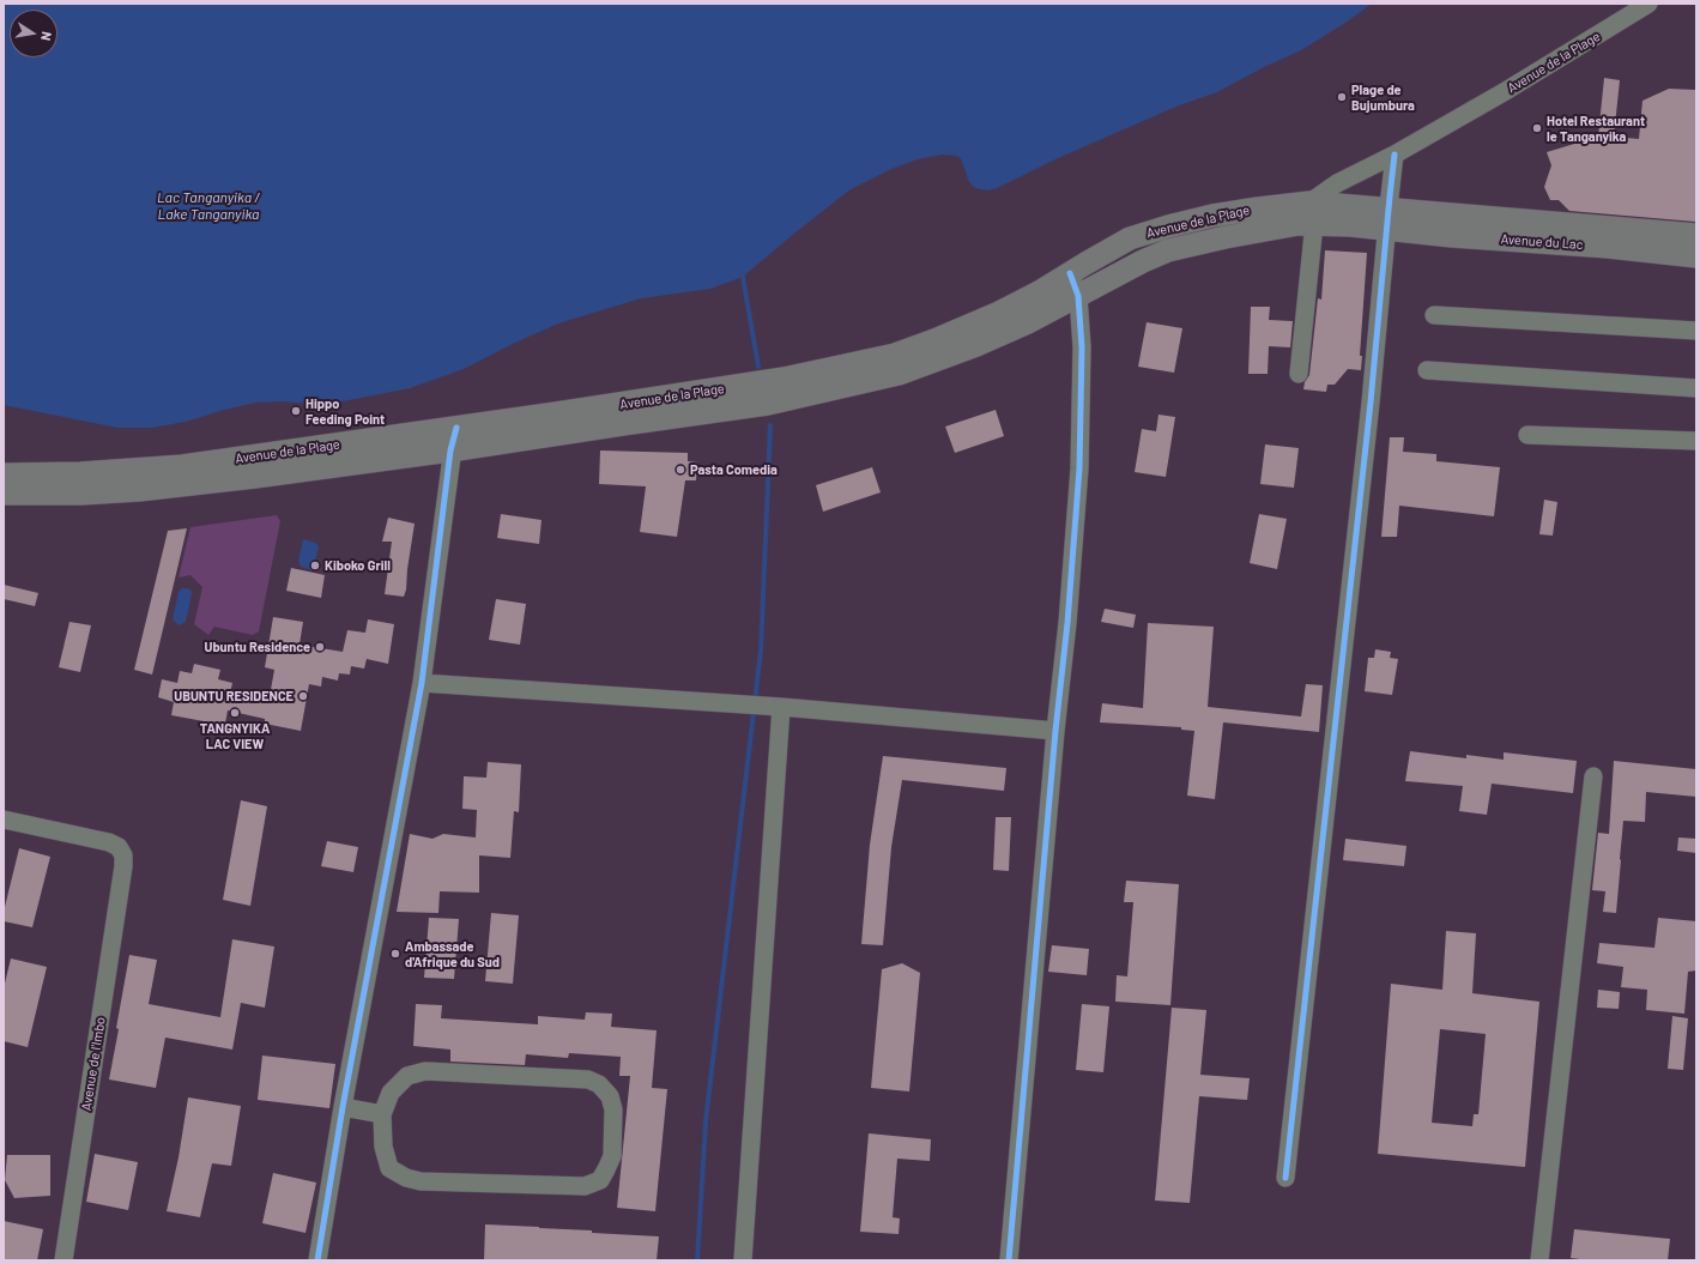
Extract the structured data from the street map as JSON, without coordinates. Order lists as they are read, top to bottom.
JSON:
{
  "streets": {
    "main road": ["Avenue de la Plage", "Avenue du Lac"],
    "street": ["Avenue de l'Imbo"]
  },
  "crossings": [
    ["Avenue de la Plage", "Avenue du Lac"]
  ],
  "water": ["Lac Tanganyika / Lake Tanganyika"],
  "places": [
    "Plage de Bujumbura",
    "Hotel Restaurant le Tanganyika",
    "Hippo Feeding Point",
    "Pasta Comedia",
    "Kiboko Grill",
    "Ubuntu Residence",
    "UBUNTU RESIDENCE",
    "TANGNYIKA LAC VIEW",
    "Ambassade d'Afrique du Sud"
  ],
  "north": "right"
}
